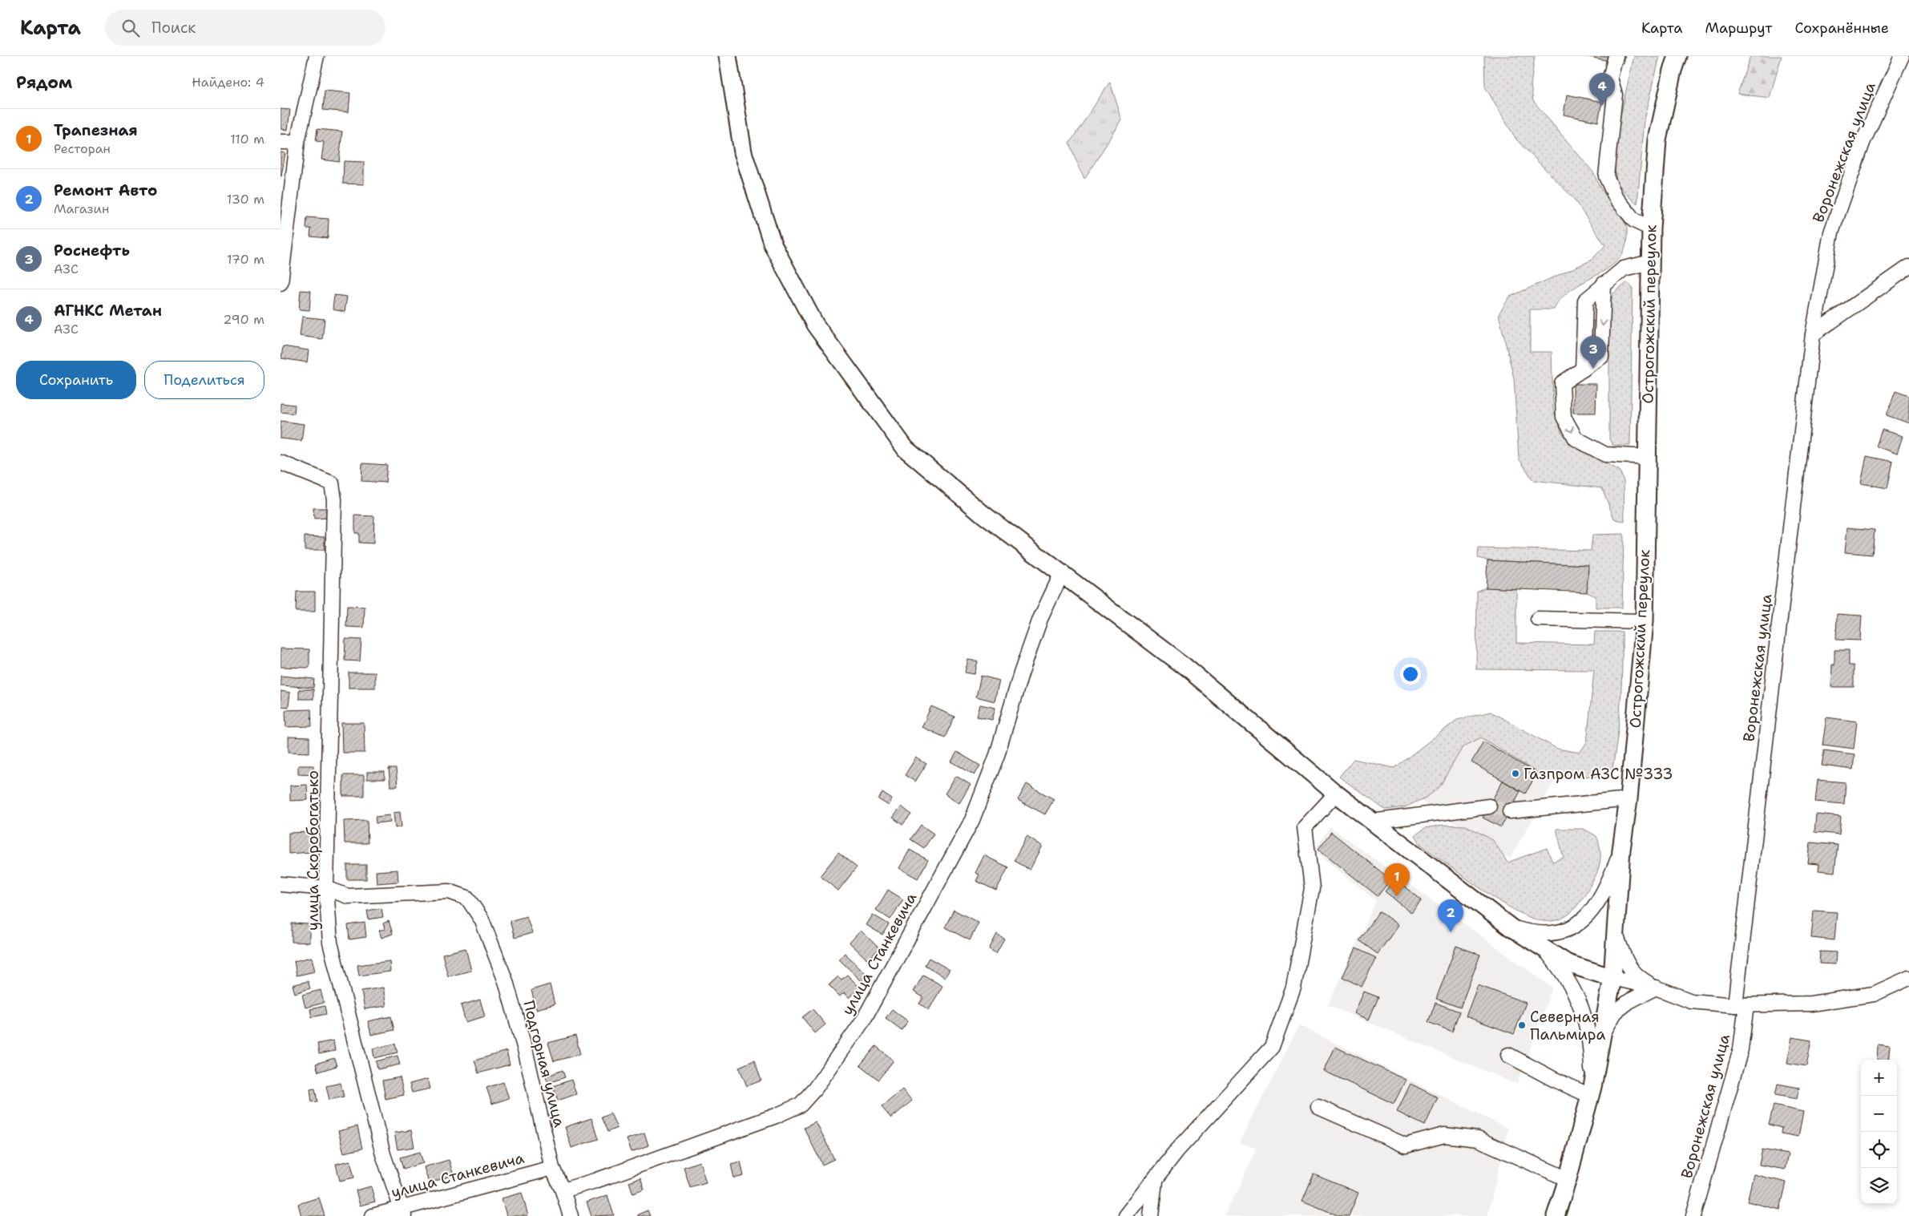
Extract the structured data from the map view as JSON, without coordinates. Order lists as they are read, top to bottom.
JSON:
{
  "streets": {
    "main road": ["Острогожский переулок"],
    "street": [
      "Воронежская улица",
      "улица Скоробогатько",
      "улица Станкевича",
      "Подгорная улица"
    ]
  },
  "crossings": [
    ["улица Скоробогатько", "улица Станкевича"],
    ["улица Скоробогатько", "Подгорная улица"],
    ["улица Станкевича", "Подгорная улица"]
  ],
  "places": ["Газпром АЗС №333", "Северная Пальмира"],
  "page": {
    "header": "Карта",
    "search": "Поиск",
    "nav": ["Карта", "Маршрут", "Сохранённые"],
    "heading": ["Рядом", "Найдено: 4"],
    "pins": [
      "4",
      "3",
      "1",
      "2"
    ],
    "list": [
      {
        "mark": "1",
        "name": "Трапезная",
        "note": "Ресторан",
        "value": "110 m"
      },
      {
        "mark": "2",
        "name": "Ремонт Авто",
        "note": "Магазин",
        "value": "130 m"
      },
      {
        "mark": "3",
        "name": "Роснефть",
        "note": "АЗС",
        "value": "170 m"
      },
      {
        "mark": "4",
        "name": "АГНКС Метан",
        "note": "АЗС",
        "value": "290 m"
      }
    ],
    "buttons": ["Сохранить", "Поделиться"],
    "map_buttons": ["+", "−"]
  }
}
